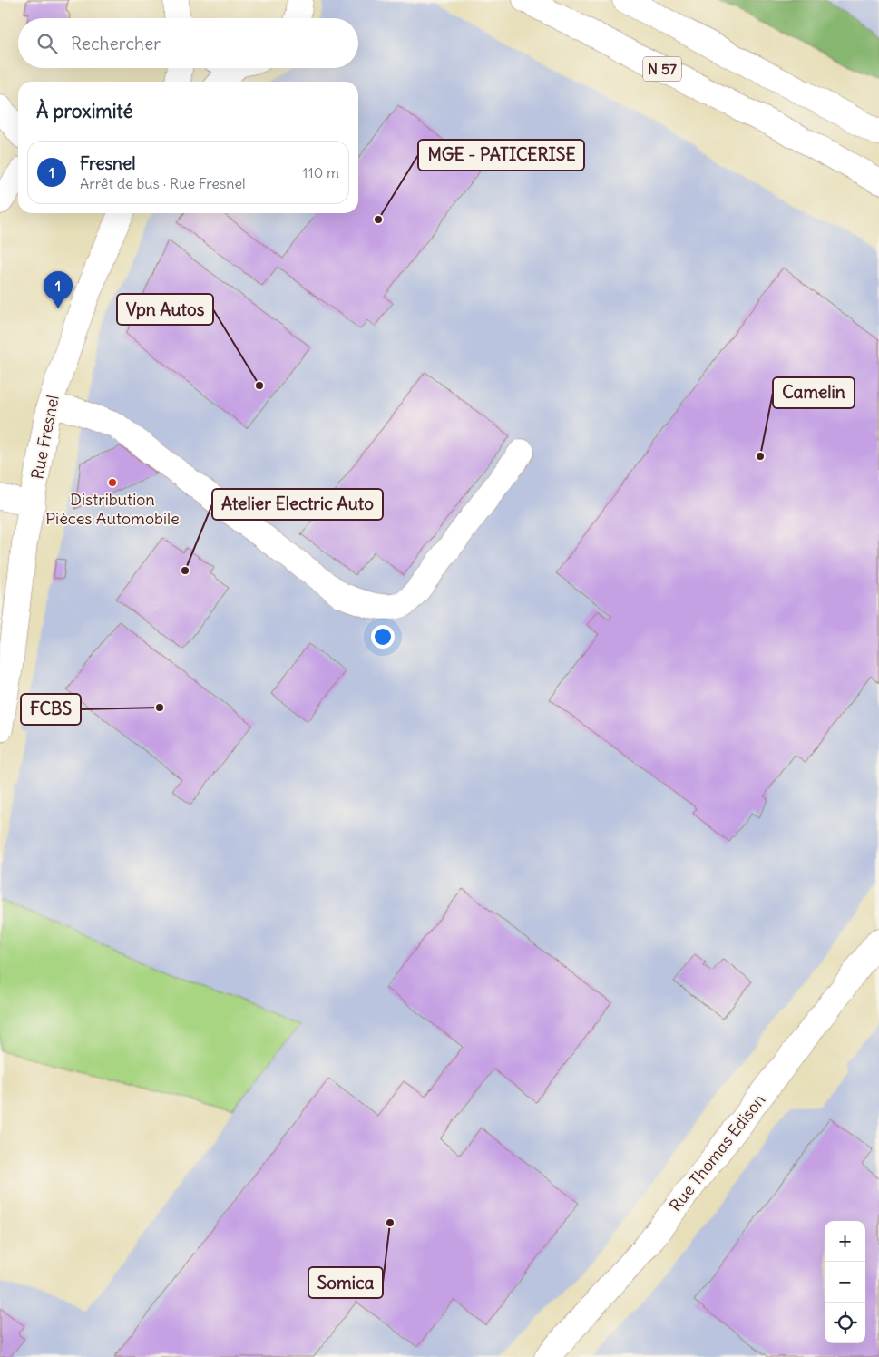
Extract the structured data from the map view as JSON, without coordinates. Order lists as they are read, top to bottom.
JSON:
{
  "streets": {
    "main road": ["N 57", "Rue Fresnel", "Rue Thomas Edison"]
  },
  "places": [
    "MGE - PATICERISE",
    "Vpn Autos",
    "Camelin",
    "Distribution Pièces Automobile",
    "Atelier Electric Auto",
    "FCBS",
    "Somica"
  ],
  "page": {
    "search": "Rechercher",
    "heading": "À proximité",
    "list": [
      {
        "mark": "1",
        "name": "Fresnel",
        "note": "Arrêt de bus · Rue Fresnel",
        "value": "110 m"
      }
    ],
    "pins": "1",
    "map_buttons": ["+", "−"]
  }
}
